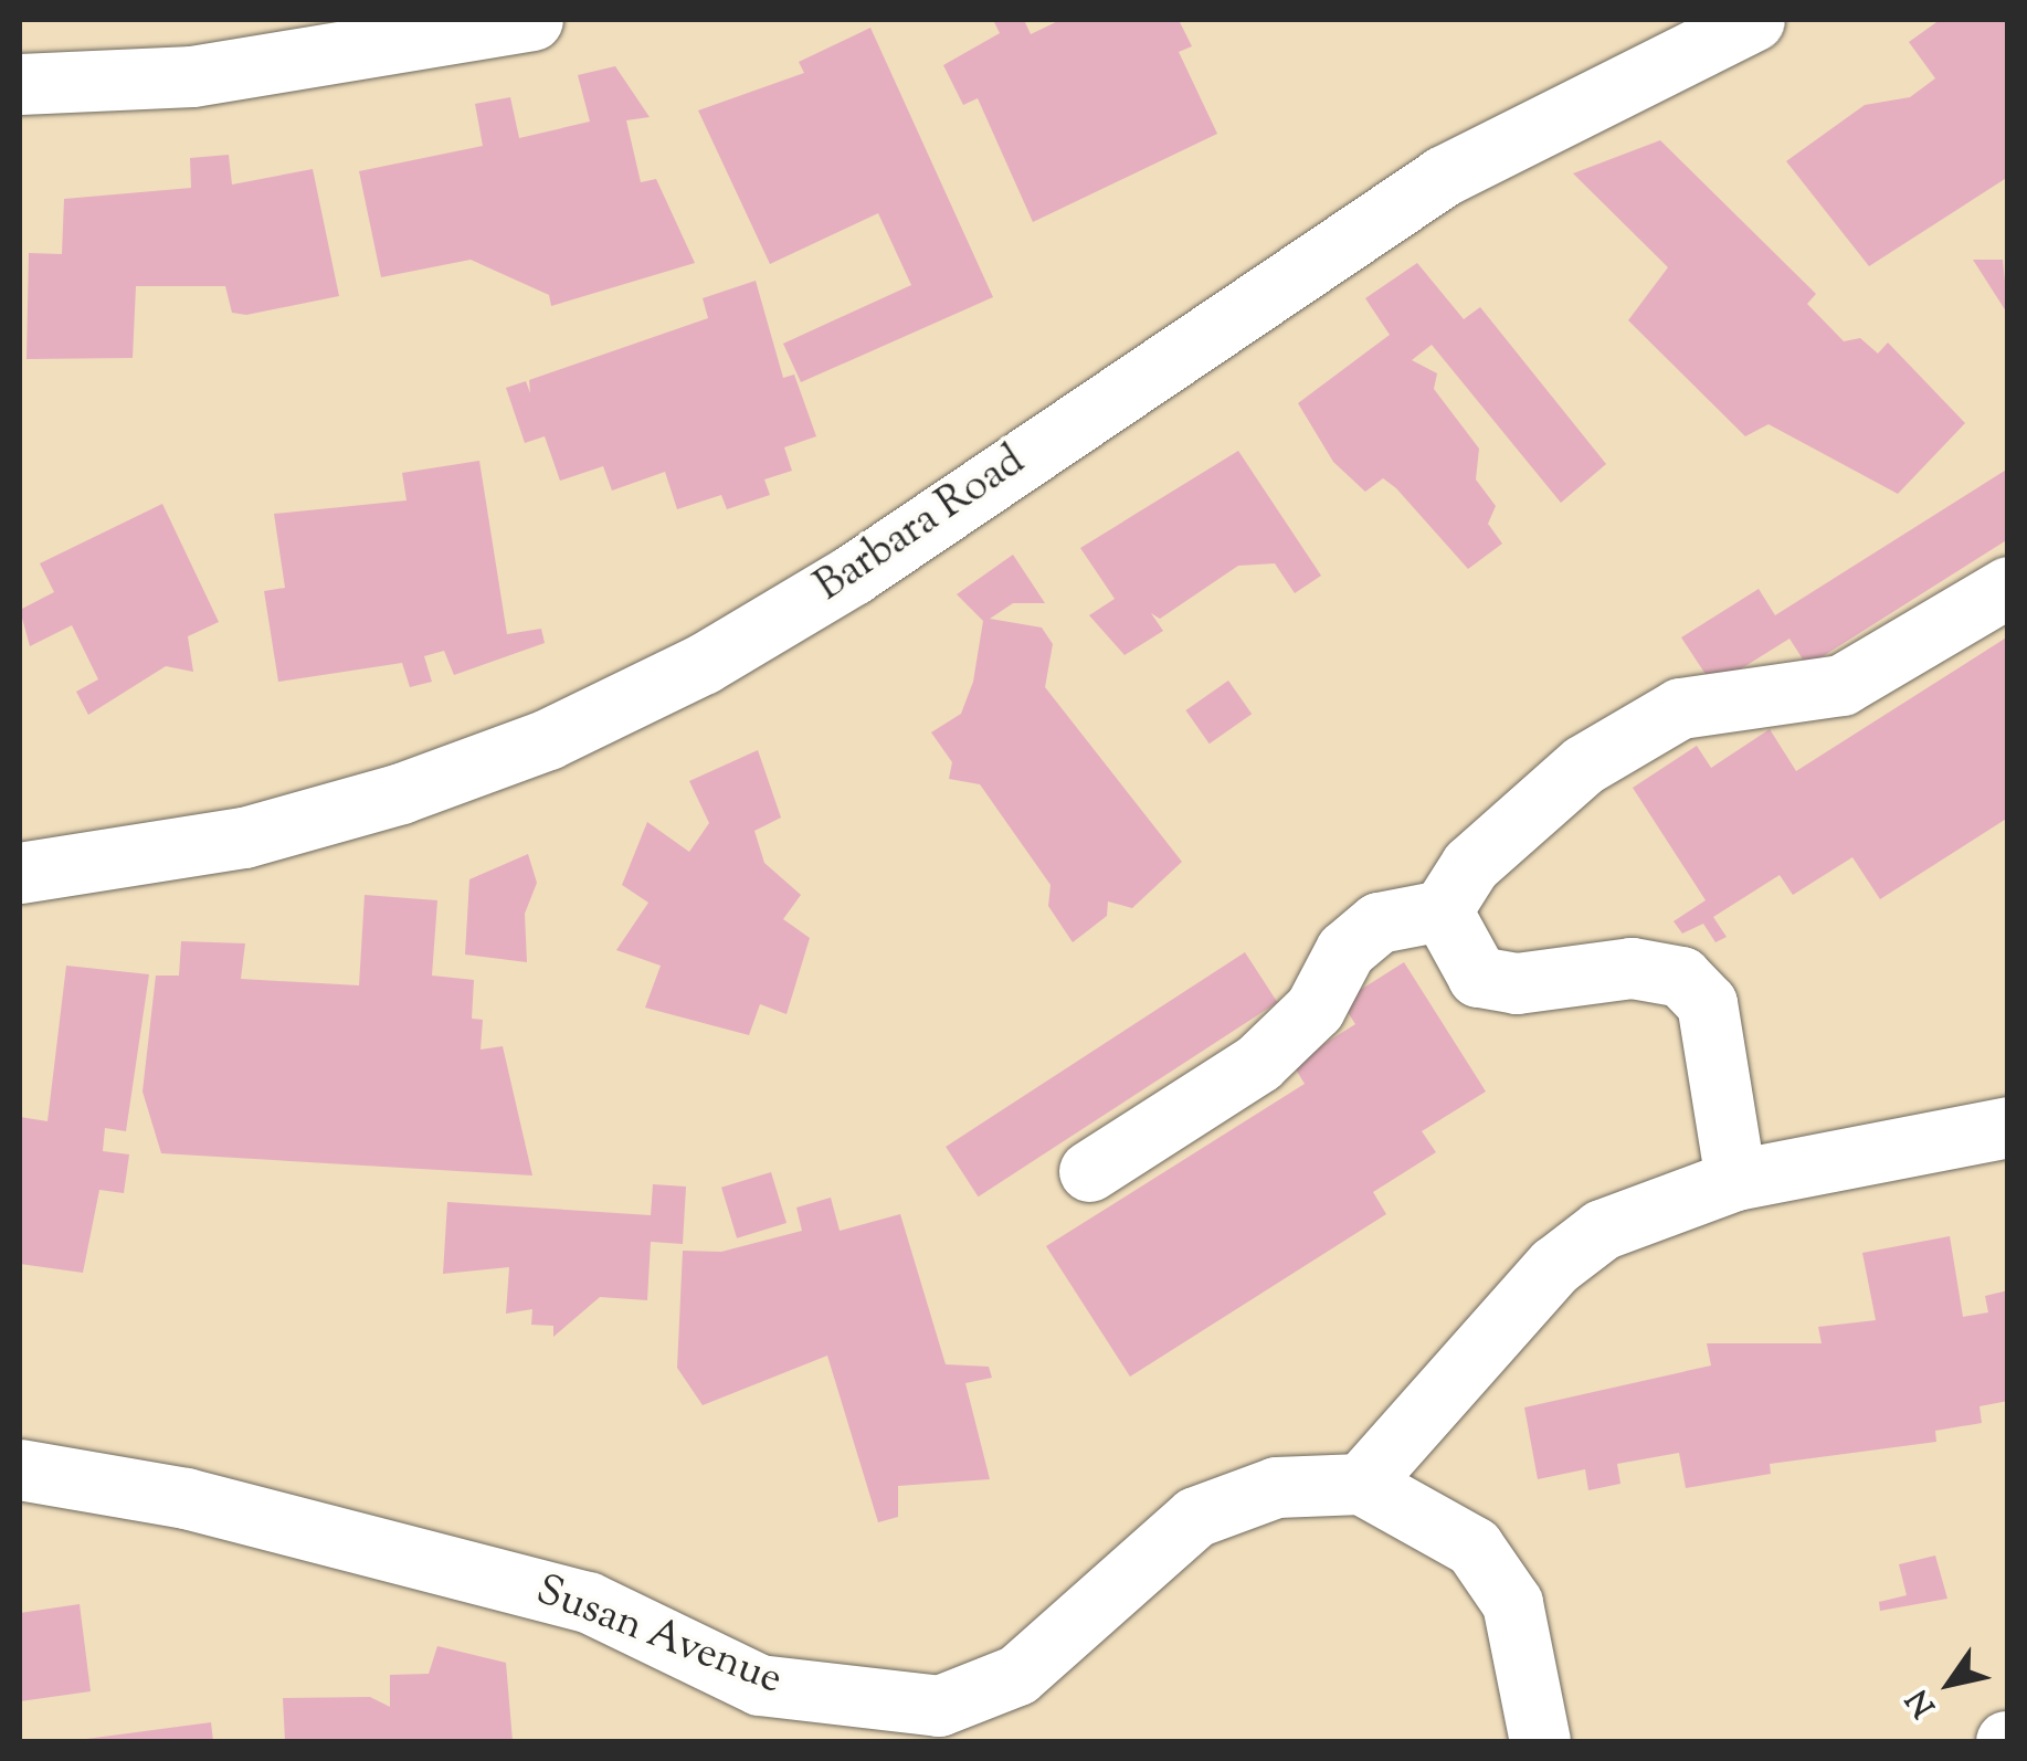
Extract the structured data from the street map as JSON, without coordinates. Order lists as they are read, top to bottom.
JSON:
{
  "streets": {
    "street": ["Barbara Road", "Susan Avenue"]
  },
  "north": "bottom left"
}
